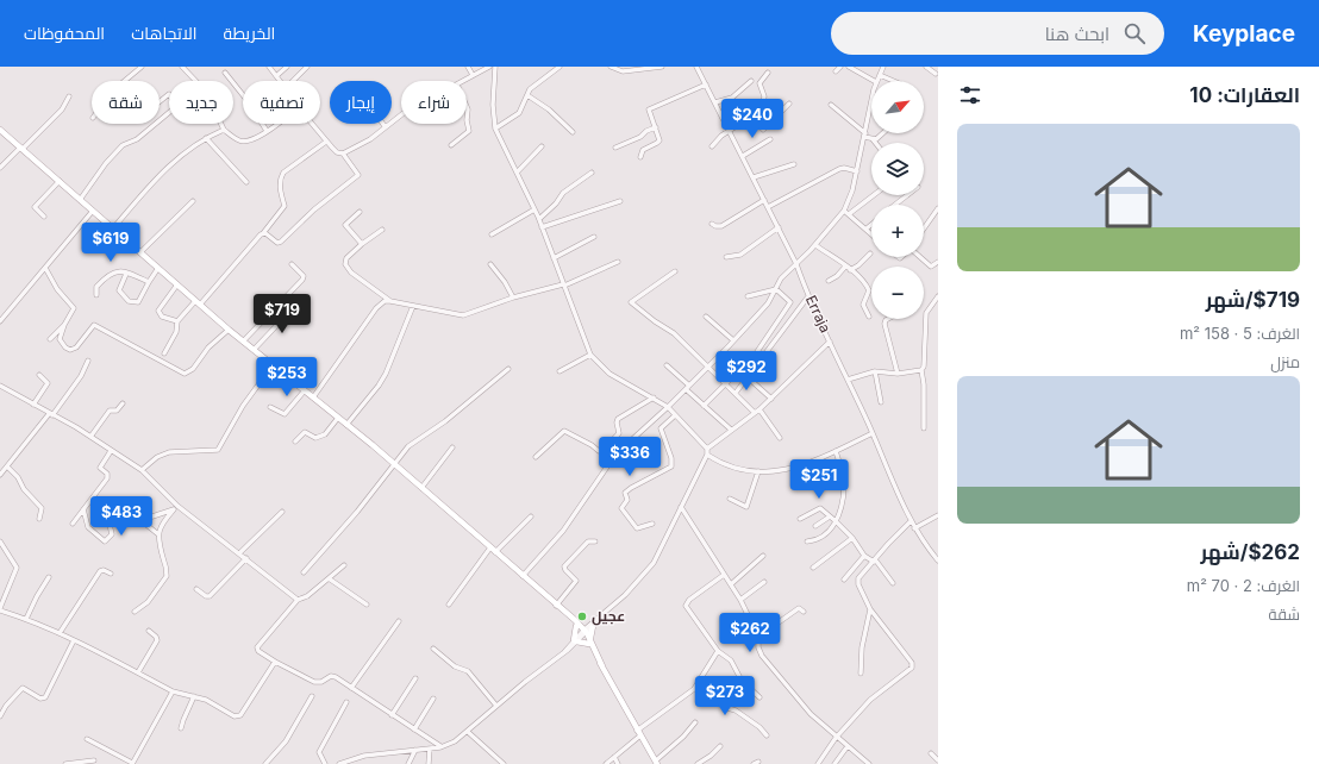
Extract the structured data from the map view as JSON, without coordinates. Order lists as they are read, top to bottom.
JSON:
{
  "streets": {
    "street": ["Erraja"]
  },
  "places": ["عجيل"],
  "north": "top right",
  "page": {
    "header": "Keyplace",
    "search": "ابحث هنا",
    "nav": ["الخريطة", "الاتجاهات", "المحفوظات"],
    "heading": "العقارات: 10",
    "map_buttons": ["+", "−"],
    "chip": [
      "شراء",
      "إيجار",
      "تصفية",
      "جديد",
      "شقة"
    ],
    "price": [
      "$240",
      "$619",
      "$719",
      "$292",
      "$253",
      "$336",
      "$251",
      "$483",
      "$262",
      "$273"
    ],
    "list": [
      {
        "name": "$719/شهر",
        "note": "الغرف: 5 · 158 m² · منزل"
      },
      {
        "name": "$262/شهر",
        "note": "الغرف: 2 · 70 m² · شقة"
      }
    ]
  }
}
